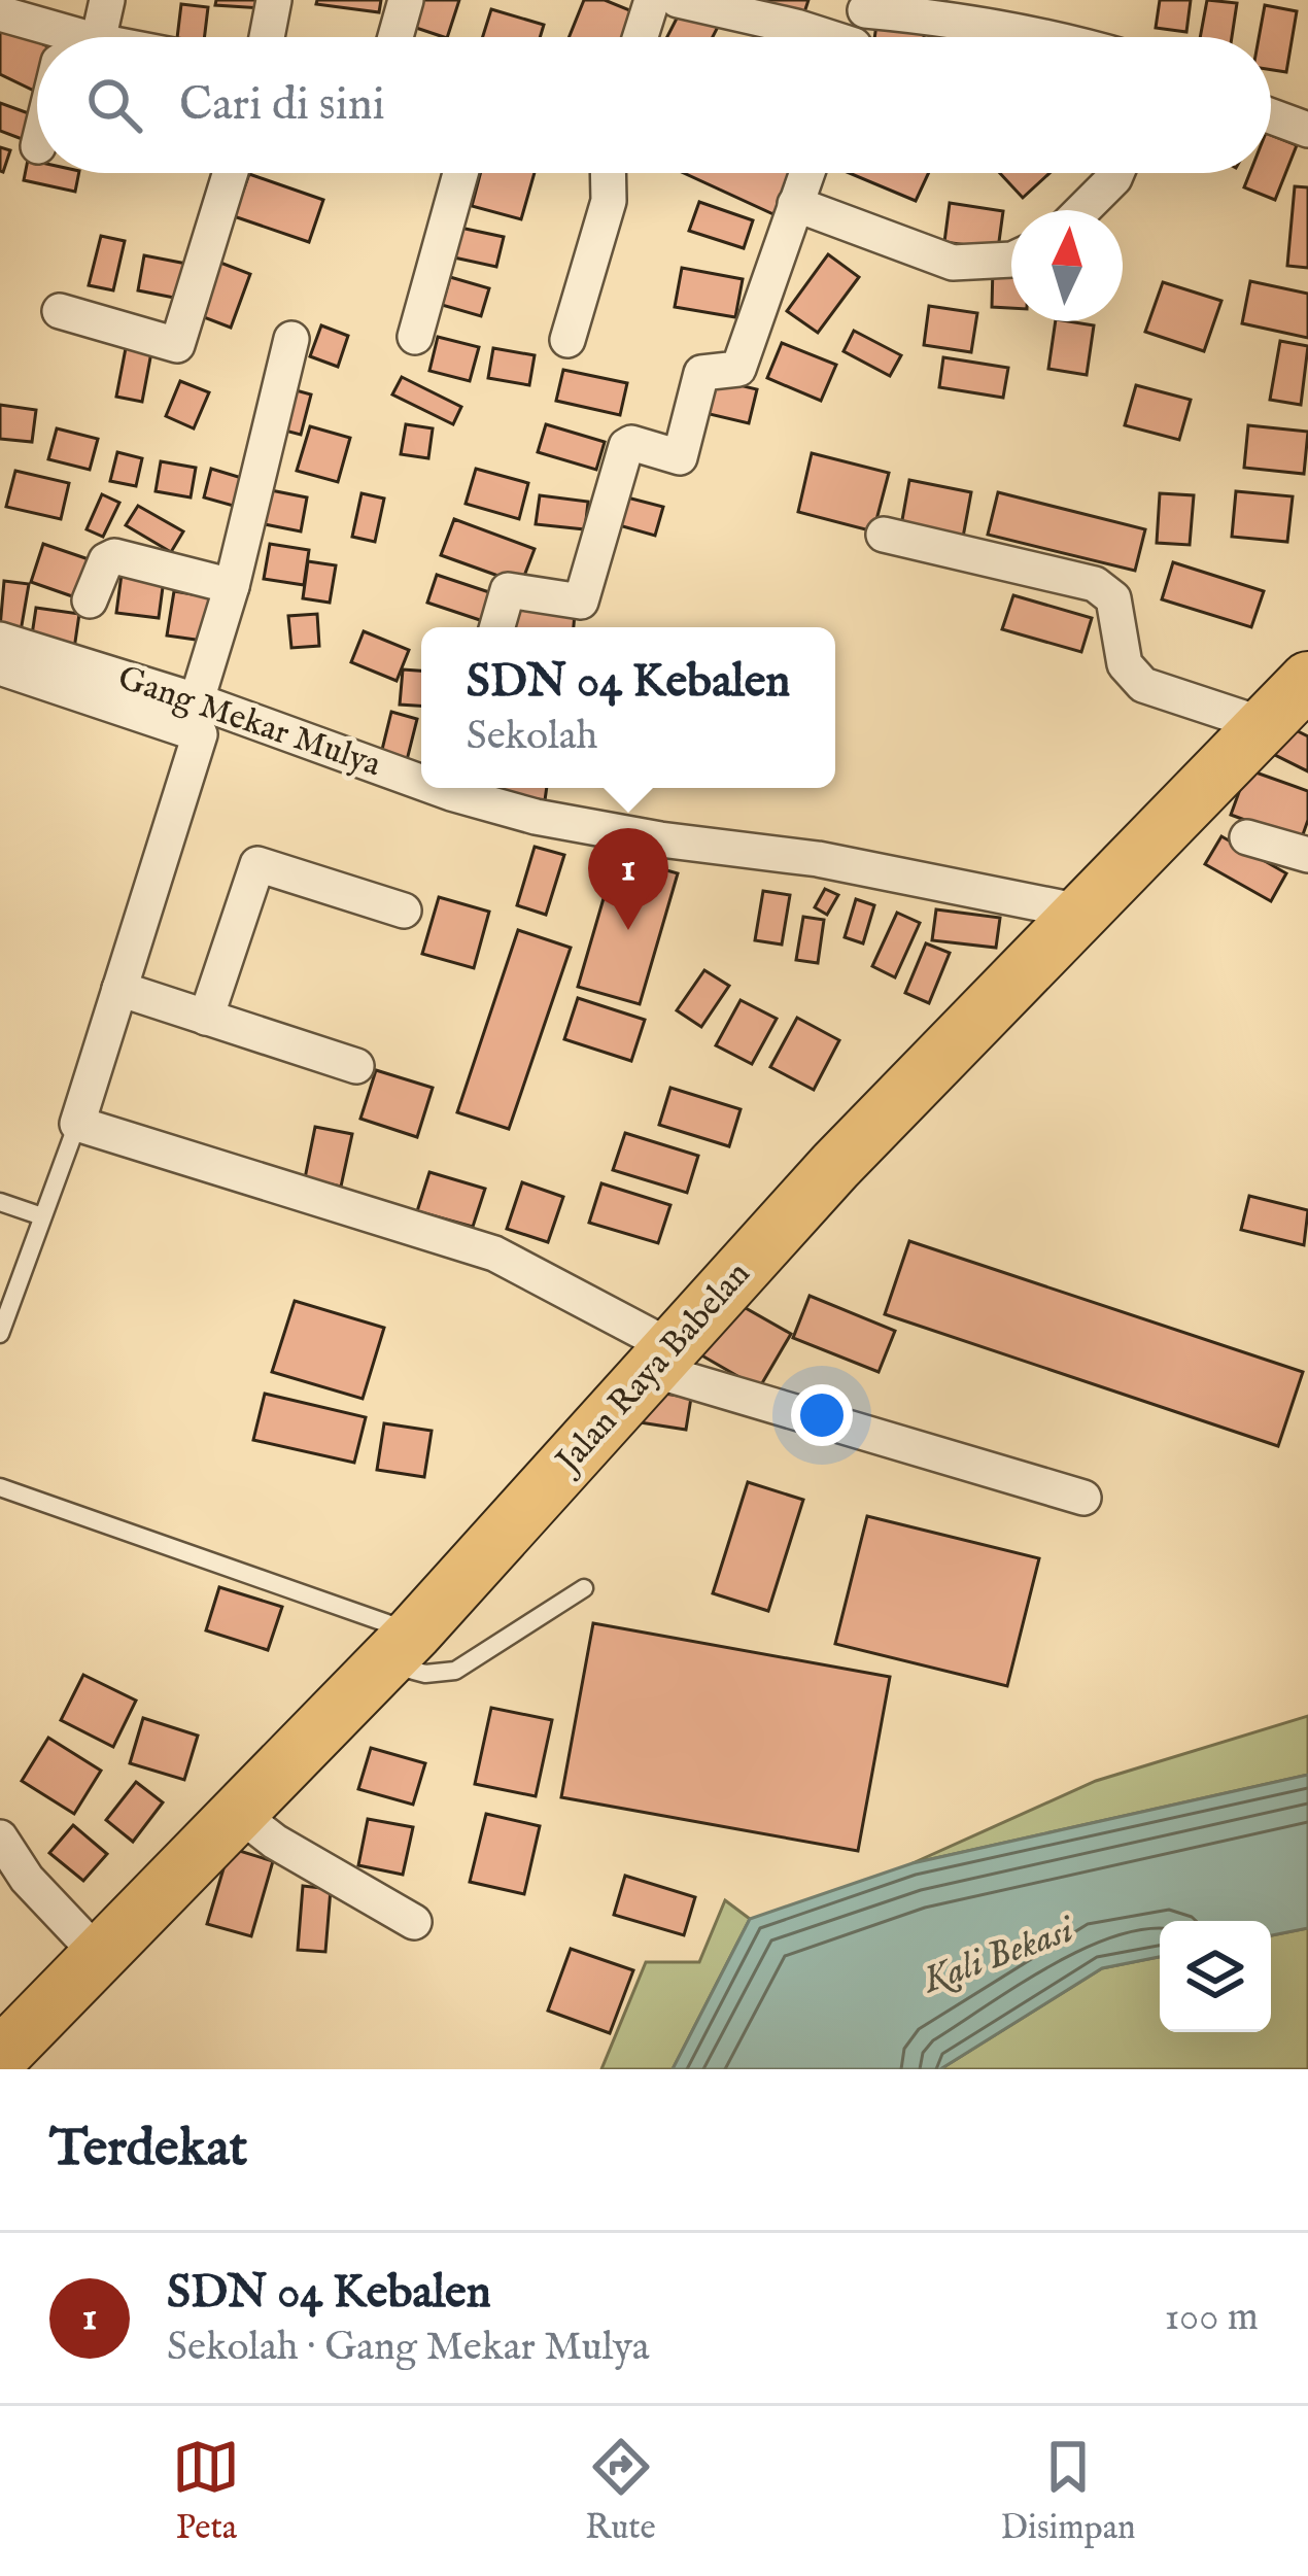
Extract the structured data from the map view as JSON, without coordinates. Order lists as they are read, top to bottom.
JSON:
{
  "streets": {
    "main road": ["Jalan Raya Babelan"],
    "street": ["Gang Mekar Mulya"]
  },
  "crossings": [
    ["Gang Mekar Mulya", "Jalan Raya Babelan"]
  ],
  "water": ["Kali Bekasi"],
  "north": "top",
  "page": {
    "search": "Cari di sini",
    "popup": ["SDN 04 Kebalen", "Sekolah"],
    "pins": "1",
    "heading": "Terdekat",
    "list": [
      {
        "mark": "1",
        "name": "SDN 04 Kebalen",
        "note": "Sekolah · Gang Mekar Mulya",
        "value": "100 m"
      }
    ],
    "nav": ["Peta", "Rute", "Disimpan"]
  }
}
